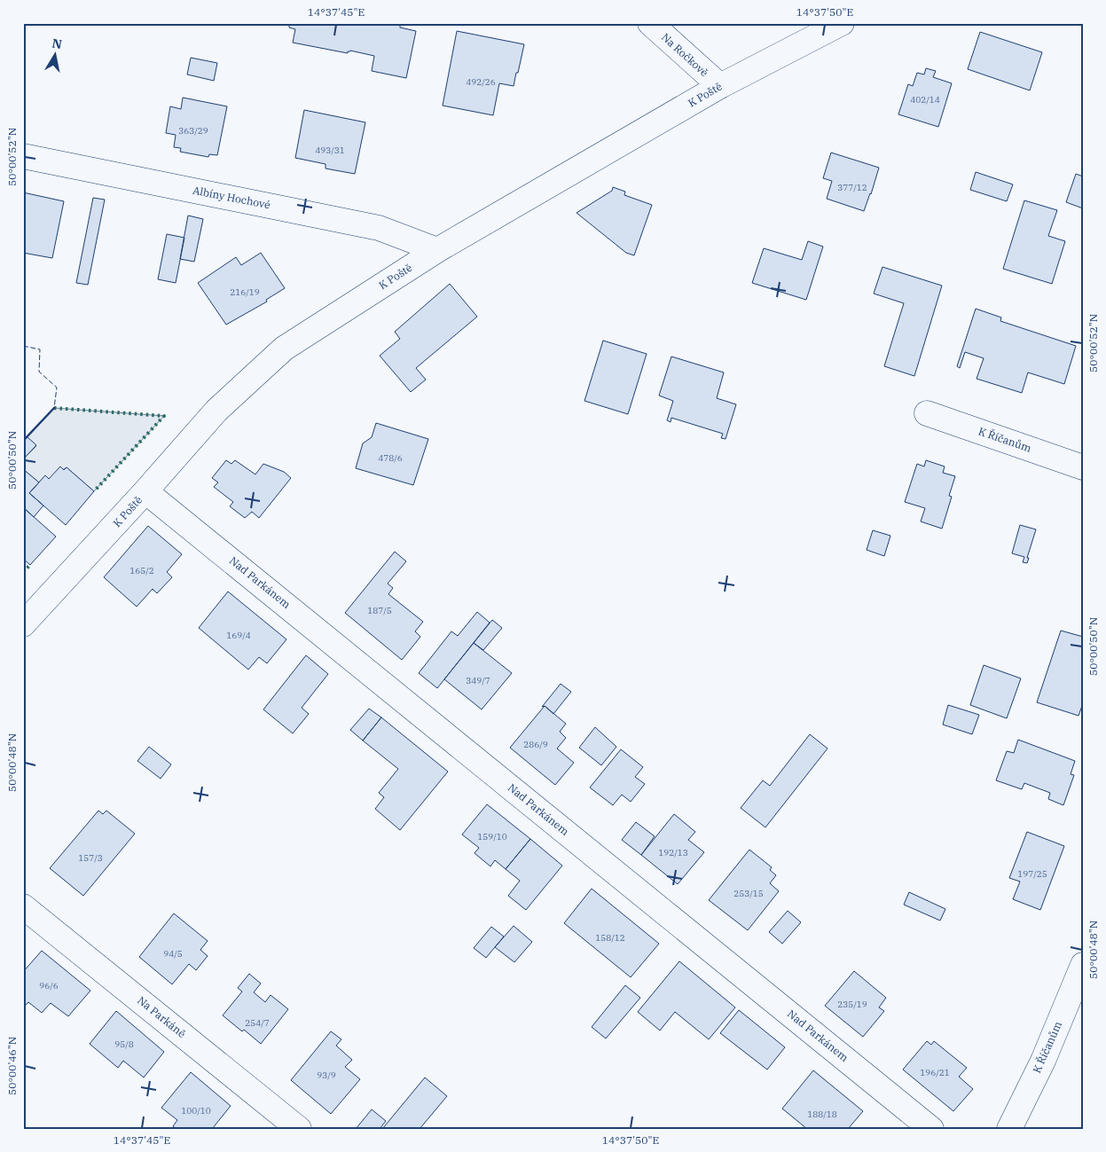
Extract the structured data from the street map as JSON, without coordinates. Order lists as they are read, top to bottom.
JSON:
{
  "streets": {
    "street": [
      "Na Ročkově",
      "K Poště",
      "Albíny Hochové",
      "K Říčanům",
      "Nad Parkánem",
      "Na Parkáně"
    ]
  },
  "crossings": [
    ["Na Ročkově", "K Poště"],
    ["K Poště", "Albíny Hochové"],
    ["K Poště", "Nad Parkánem"]
  ],
  "house_numbers": [
    "492/26",
    "402/14",
    "363/29",
    "493/31",
    "377/12",
    "216/19",
    "478/6",
    "165/2",
    "187/5",
    "169/4",
    "349/7",
    "286/9",
    "159/10",
    "192/13",
    "157/3",
    "197/25",
    "253/15",
    "158/12",
    "94/5",
    "96/6",
    "235/19",
    "254/7",
    "95/8",
    "196/21",
    "93/9",
    "100/10",
    "188/18"
  ],
  "north": "top",
  "coordinates": [
    "14°37'45\"E",
    "14°37'50\"E",
    "50°00'52\"N",
    "50°00'50\"N",
    "50°00'48\"N",
    "50°00'46\"N"
  ]
}
